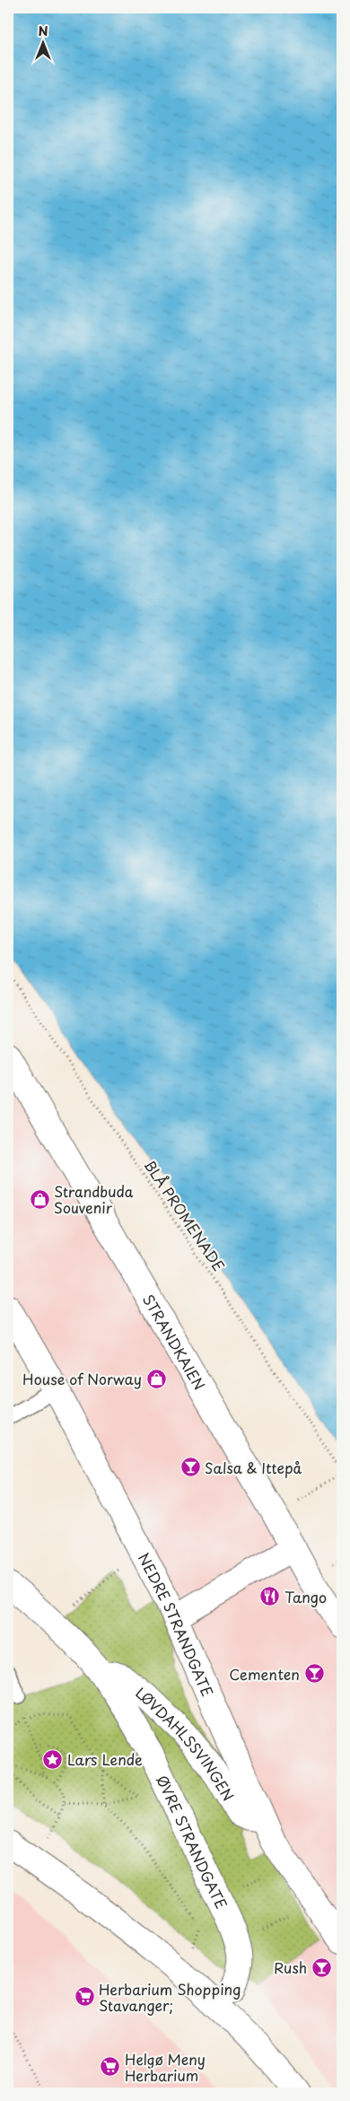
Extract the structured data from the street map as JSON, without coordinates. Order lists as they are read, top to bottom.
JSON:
{
  "streets": {
    "street": [
      "STRANDKAIEN",
      "NEDRE STRANDGATE",
      "LØVDAHLSSVINGEN",
      "ØVRE STRANDGATE"
    ],
    "path": ["BLÅ PROMENADE"]
  },
  "crossings": [
    ["NEDRE STRANDGATE", "LØVDAHLSSVINGEN"],
    ["LØVDAHLSSVINGEN", "ØVRE STRANDGATE"]
  ],
  "places": {
    "shop": ["Strandbuda Souvenir", "House of Norway"],
    "bar": ["Salsa & Ittepå", "Cementen", "Rush"],
    "restaurant": ["Tango"],
    "place": ["Lars Lende"],
    "supermarket": ["Herbarium Shopping Stavanger;", "Helgø Meny Herbarium"]
  },
  "north": "top"
}
